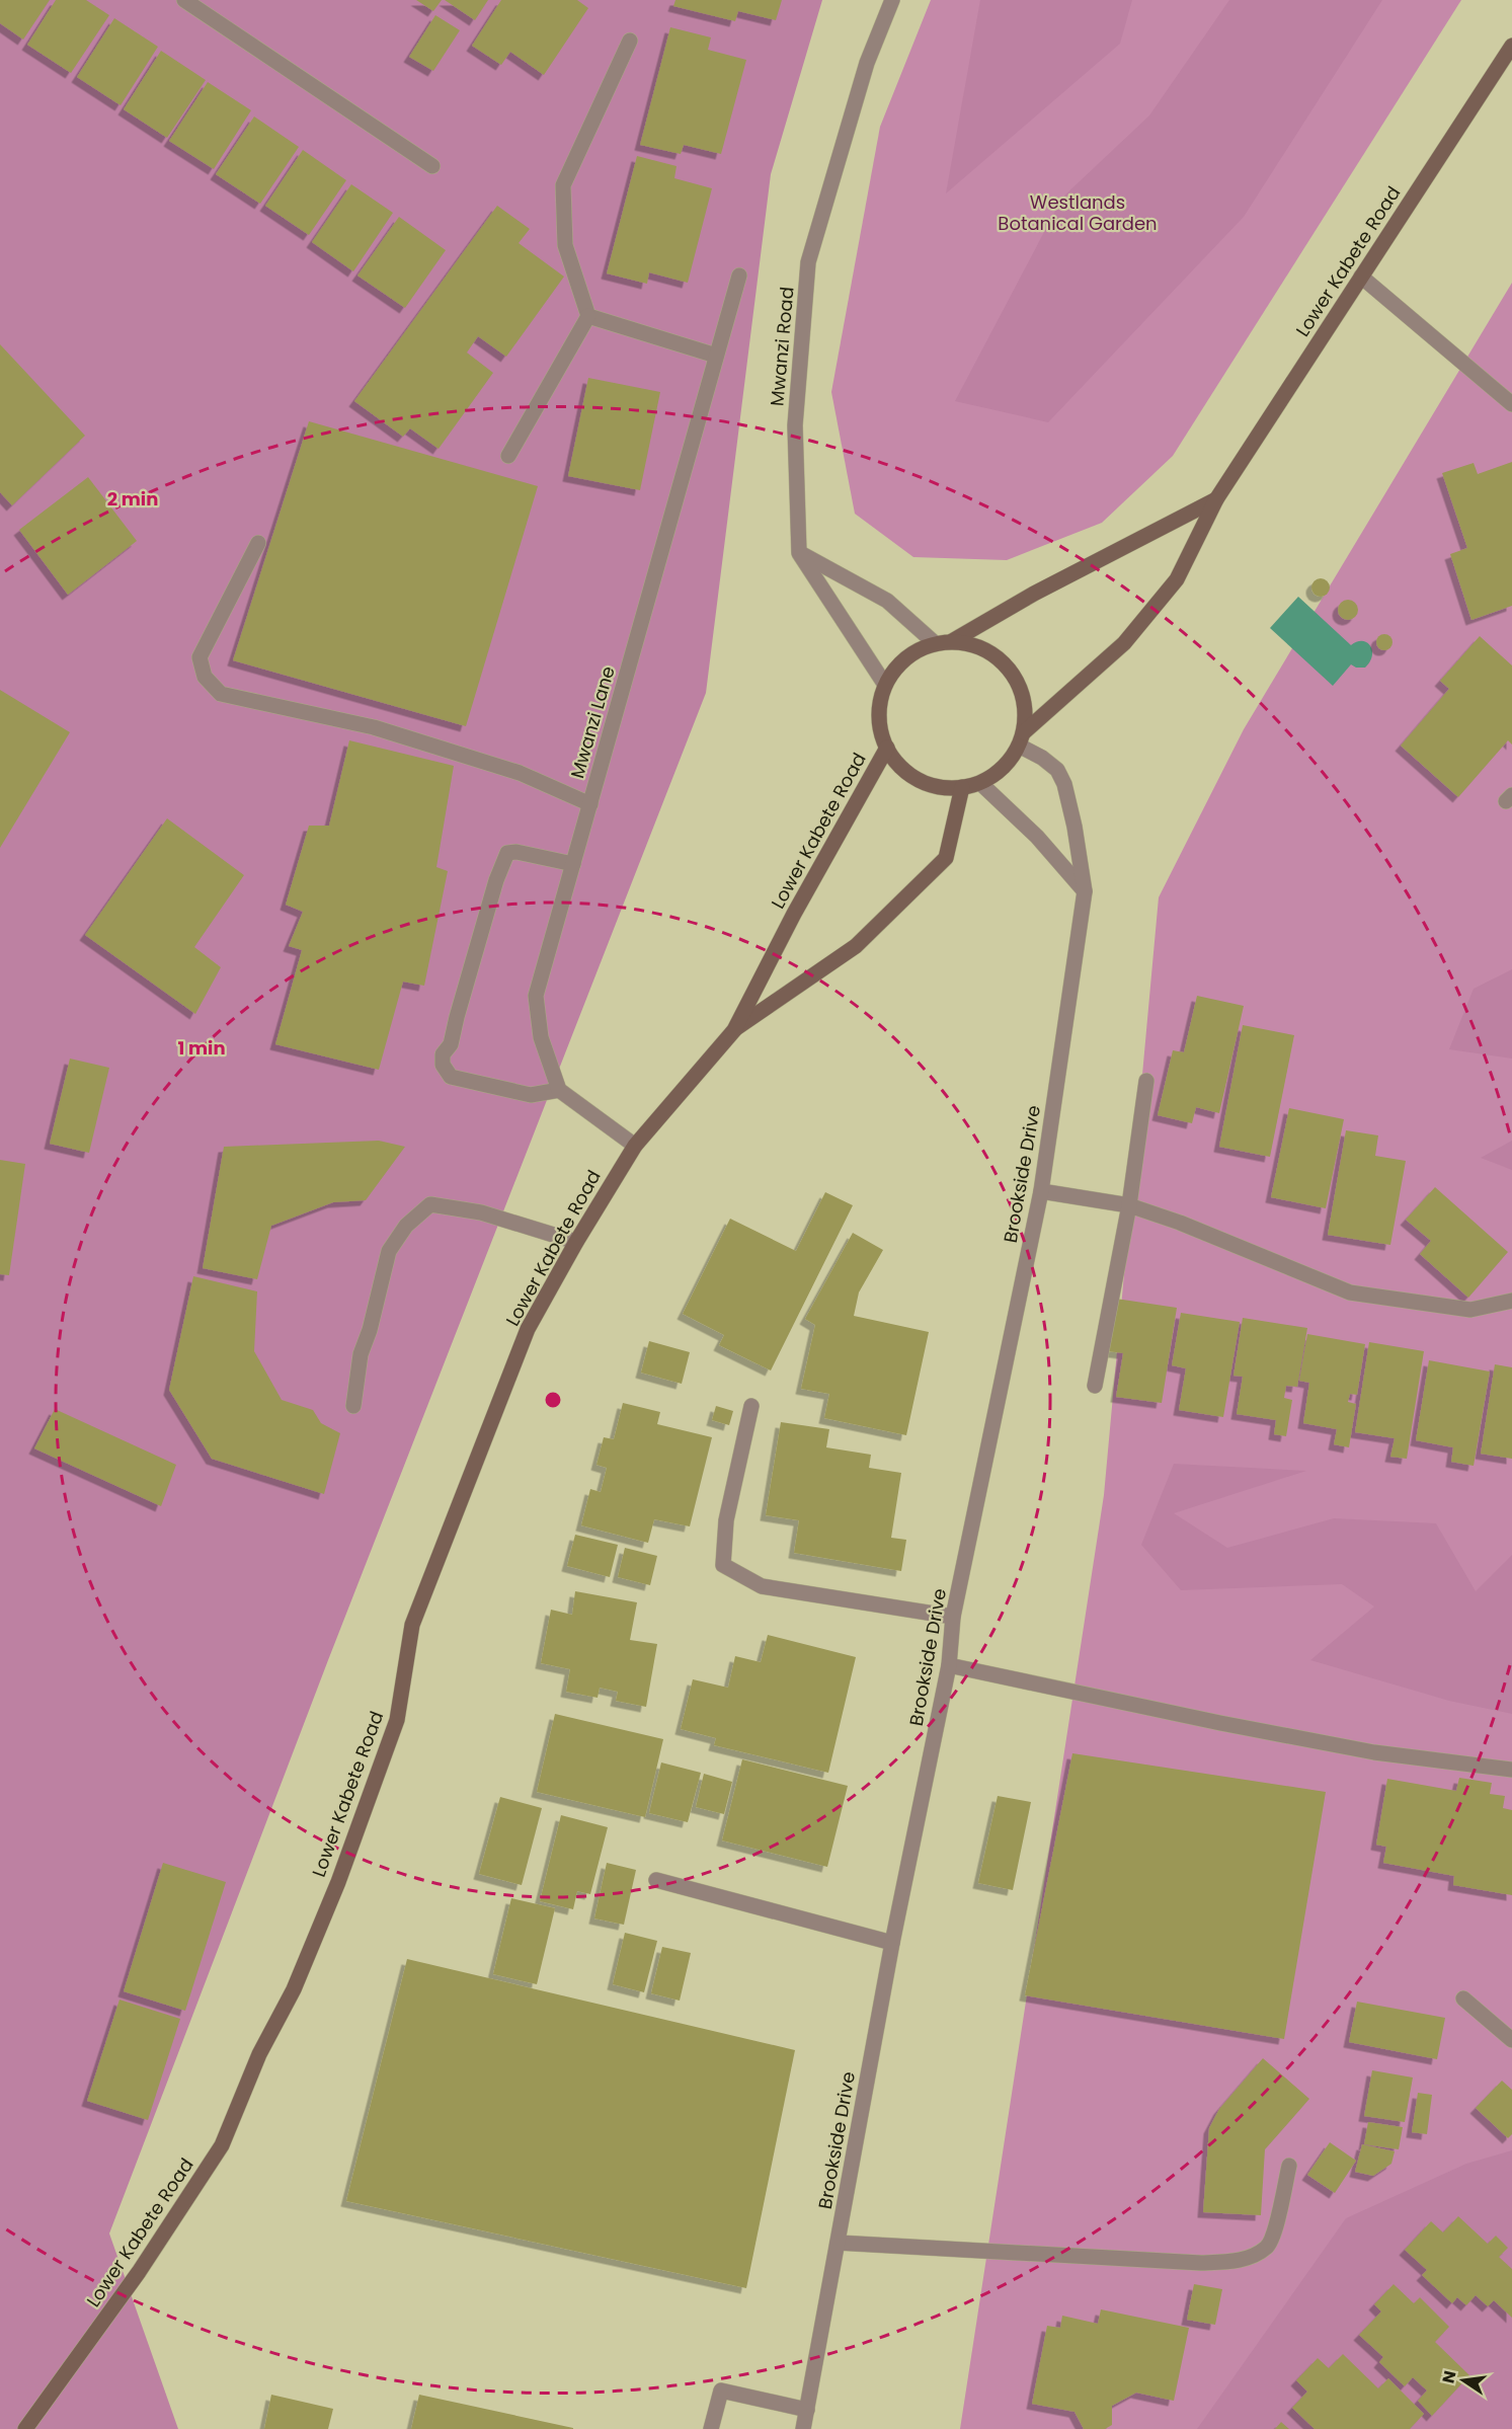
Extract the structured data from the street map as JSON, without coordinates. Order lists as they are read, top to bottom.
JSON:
{
  "streets": {
    "main road": ["Lower Kabete Road"],
    "street": ["Mwanzi Road", "Mwanzi Lane", "Brookside Drive"]
  },
  "crossings": [
    ["Lower Kabete Road", "Brookside Drive"]
  ],
  "parks": ["Westlands Botanical Garden"],
  "north": "left",
  "rings": ["2 min", "1 min"]
}
